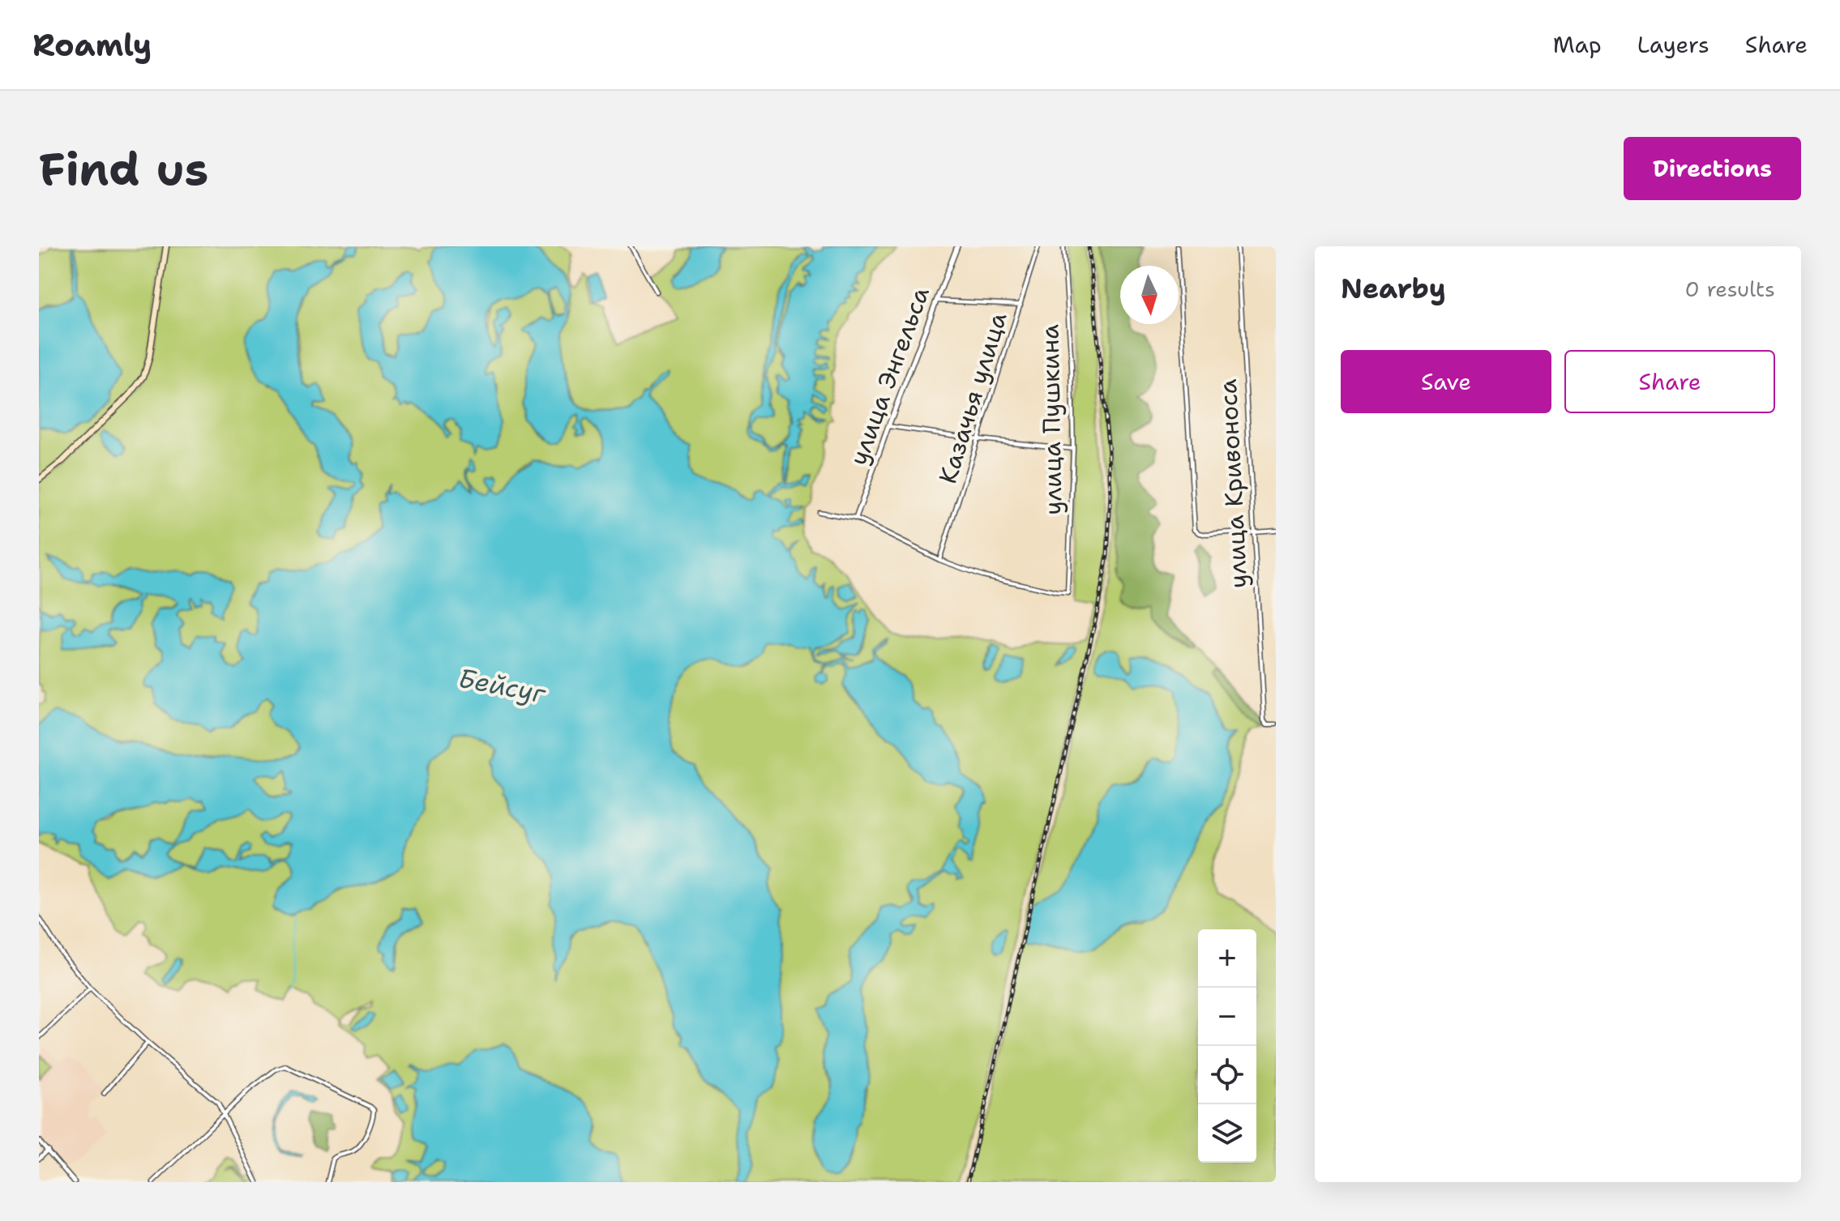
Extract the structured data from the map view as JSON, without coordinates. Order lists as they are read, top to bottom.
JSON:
{
  "streets": {
    "street": [
      "улица Энгельса",
      "Казачья улица",
      "улица Пушкина",
      "улица Кривоноса"
    ]
  },
  "crossings": [
    ["Казачья улица", "улица Пушкина"]
  ],
  "water": ["Бейсуг"],
  "north": "bottom",
  "page": {
    "header": "Roamly",
    "nav": ["Map", "Layers", "Share"],
    "buttons": [
      "Directions",
      ["Save", "Share"]
    ],
    "title": "Find us",
    "heading": ["Nearby", "0 results"],
    "map_buttons": ["+", "−"]
  }
}
